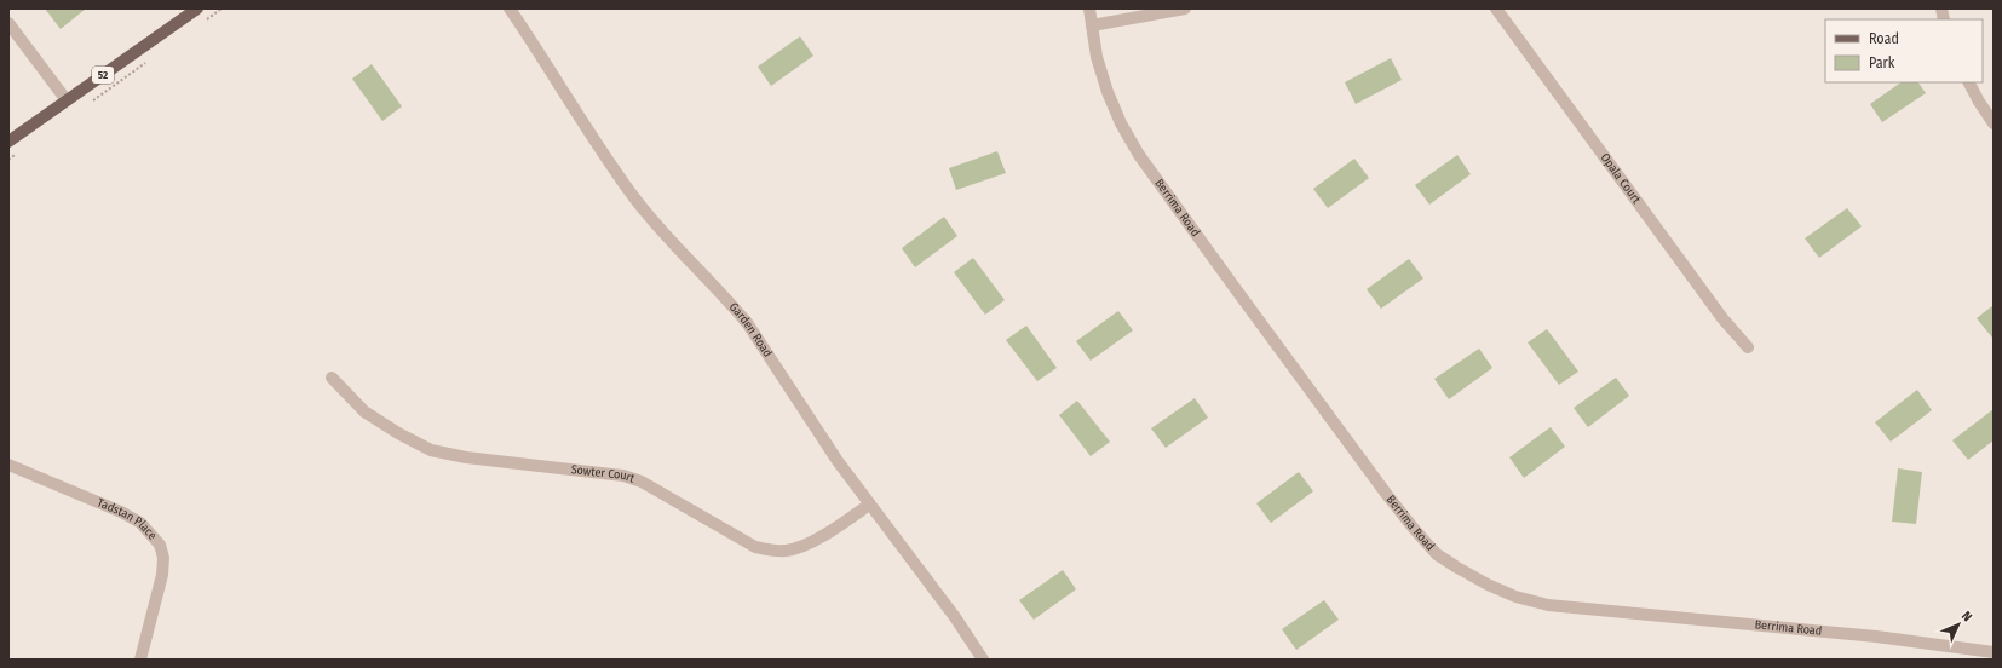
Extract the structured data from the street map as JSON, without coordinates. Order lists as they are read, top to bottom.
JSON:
{
  "streets": {
    "main road": ["52"],
    "street": [
      "Opala Court",
      "Berrima Road",
      "Garden Road",
      "Sowter Court",
      "Tadstan Place"
    ]
  },
  "crossings": [
    ["Garden Road", "Sowter Court"]
  ],
  "legend": ["Road", "Park"],
  "north": "top right"
}
